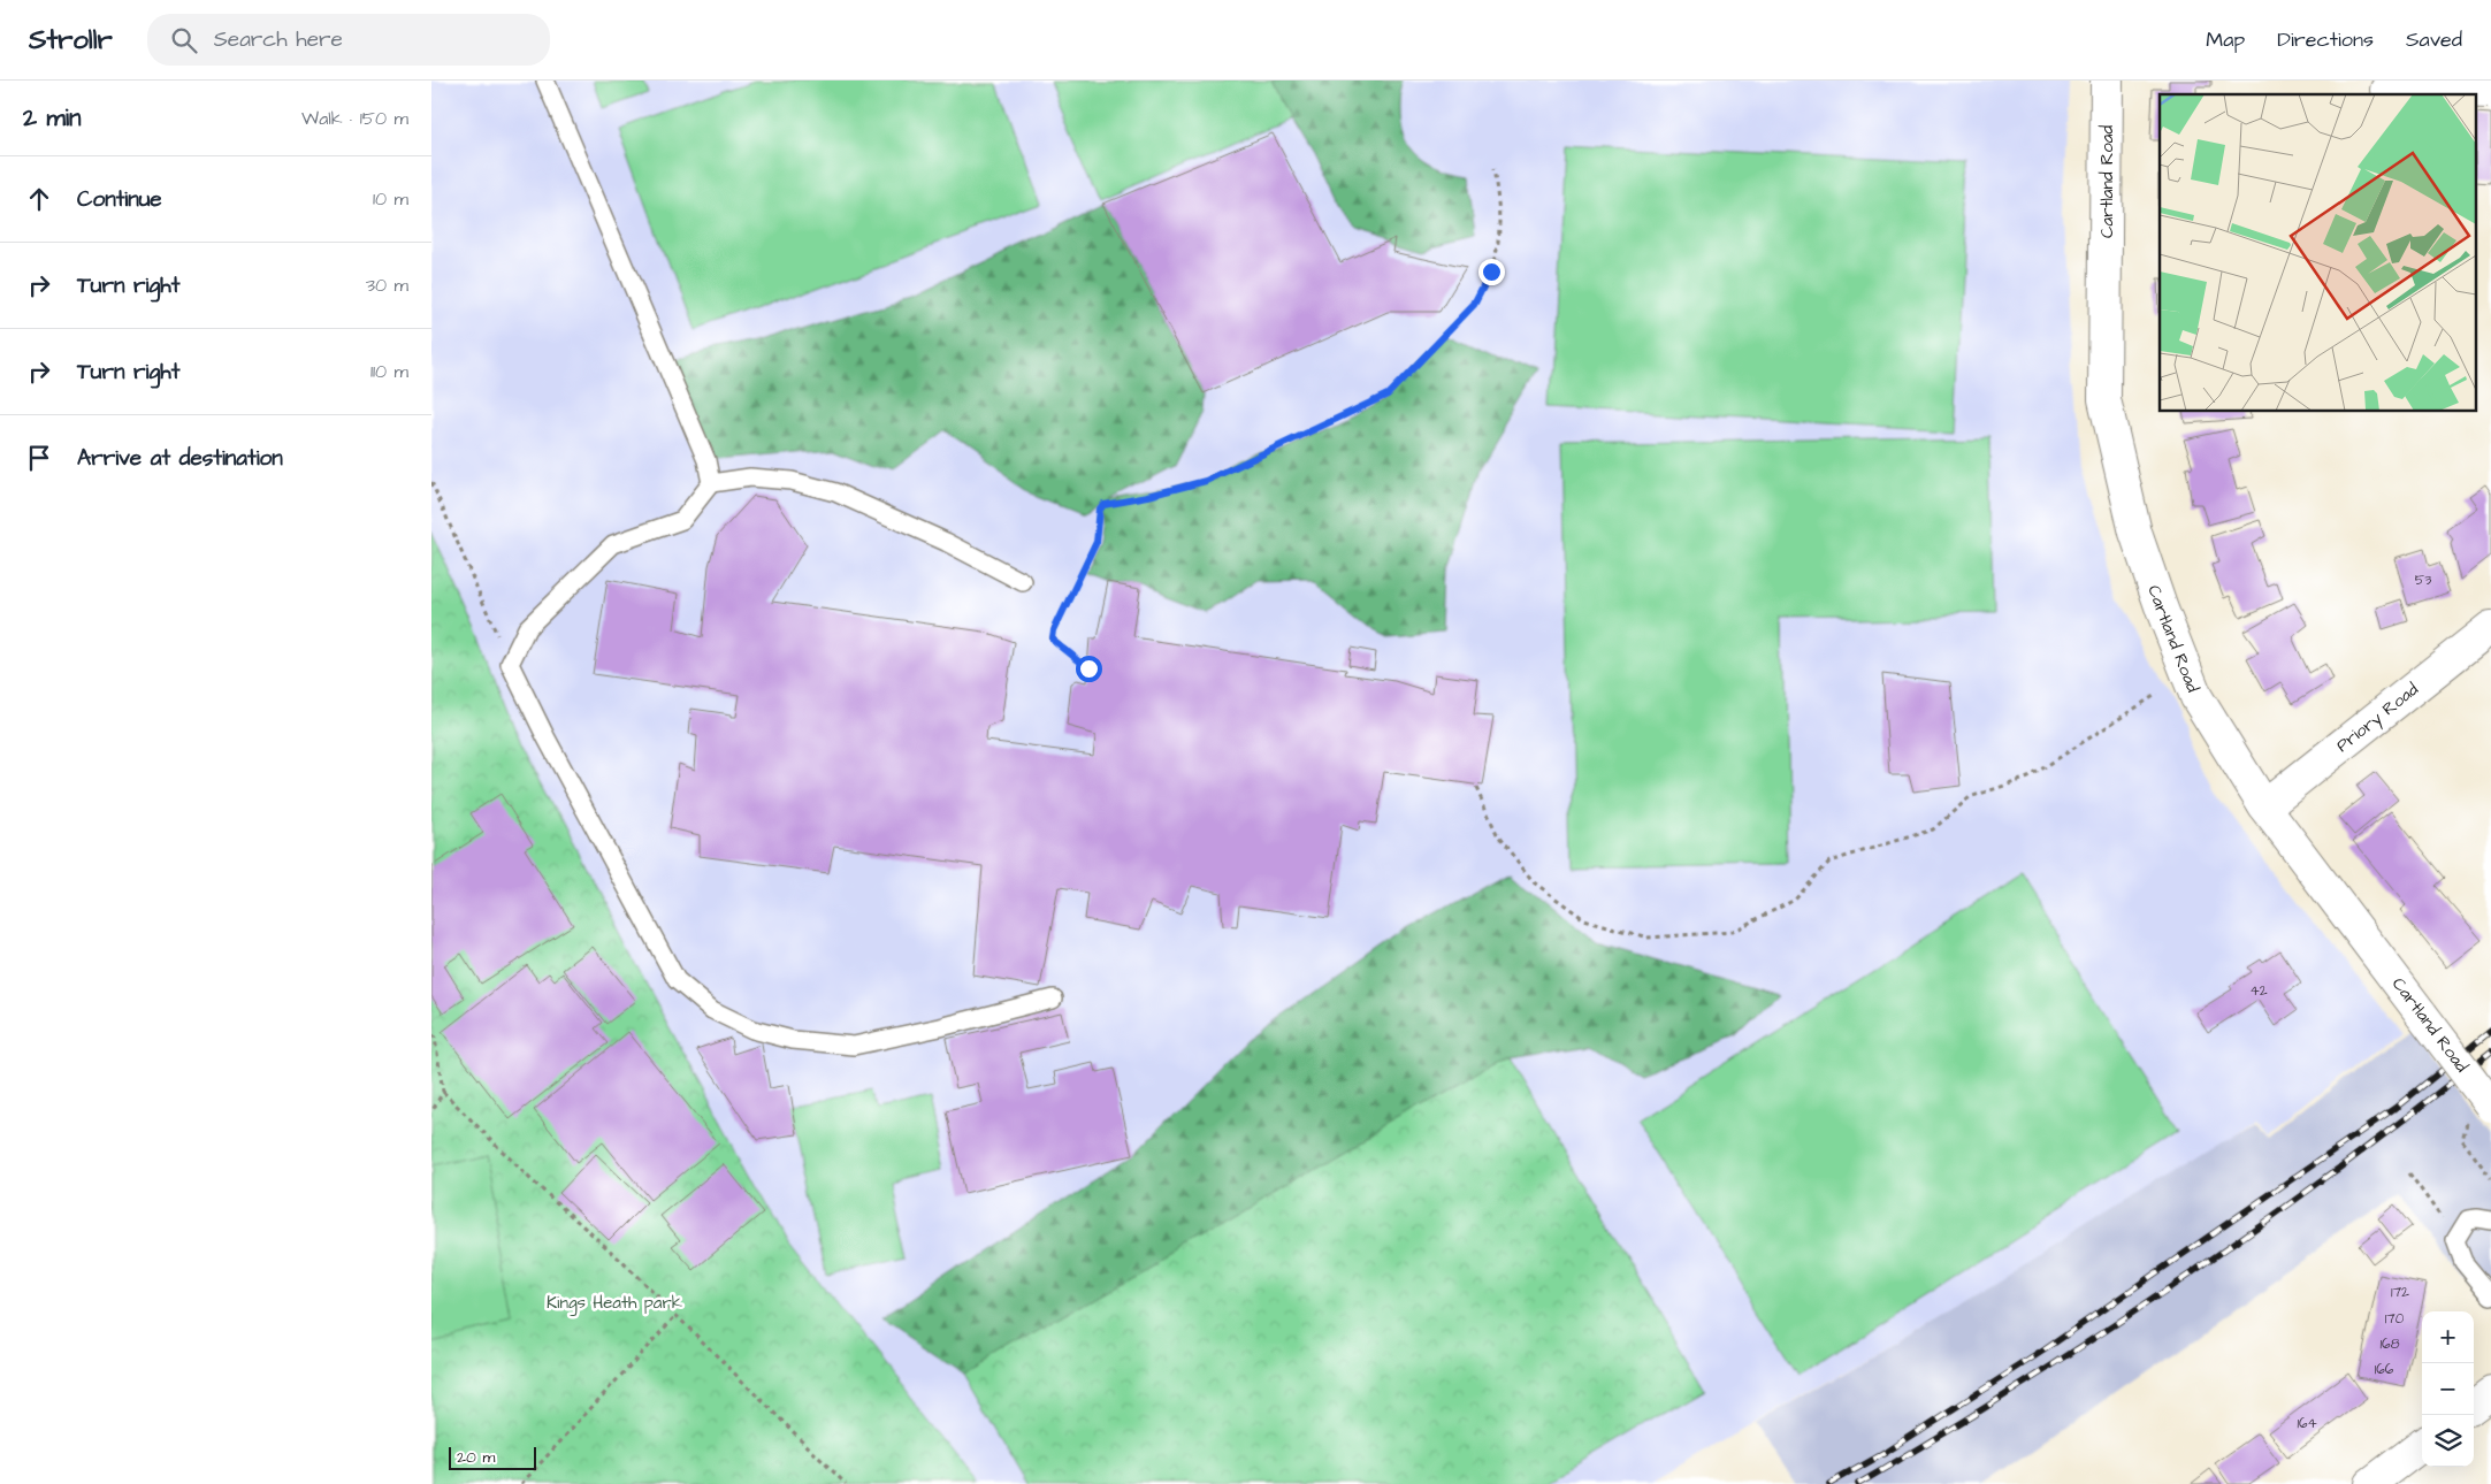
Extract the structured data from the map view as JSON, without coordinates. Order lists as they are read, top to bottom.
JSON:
{
  "streets": {
    "street": ["Cartland Road", "Priory Road"]
  },
  "crossings": [
    ["Cartland Road", "Priory Road"]
  ],
  "parks": ["Kings Heath park"],
  "house_numbers": [
    "53",
    "42",
    "172",
    "170",
    "168",
    "166",
    "164"
  ],
  "scale_bar": "20 m",
  "page": {
    "header": "Strollr",
    "search": "Search here",
    "nav": ["Map", "Directions", "Saved"],
    "heading": ["2 min", "Walk · 150 m"],
    "list": [
      ["Continue", "10 m"],
      ["Turn right", "30 m"],
      ["Turn right", "110 m"],
      "Arrive at destination"
    ],
    "map_buttons": ["+", "−"],
    "scale": "20 m"
  }
}
